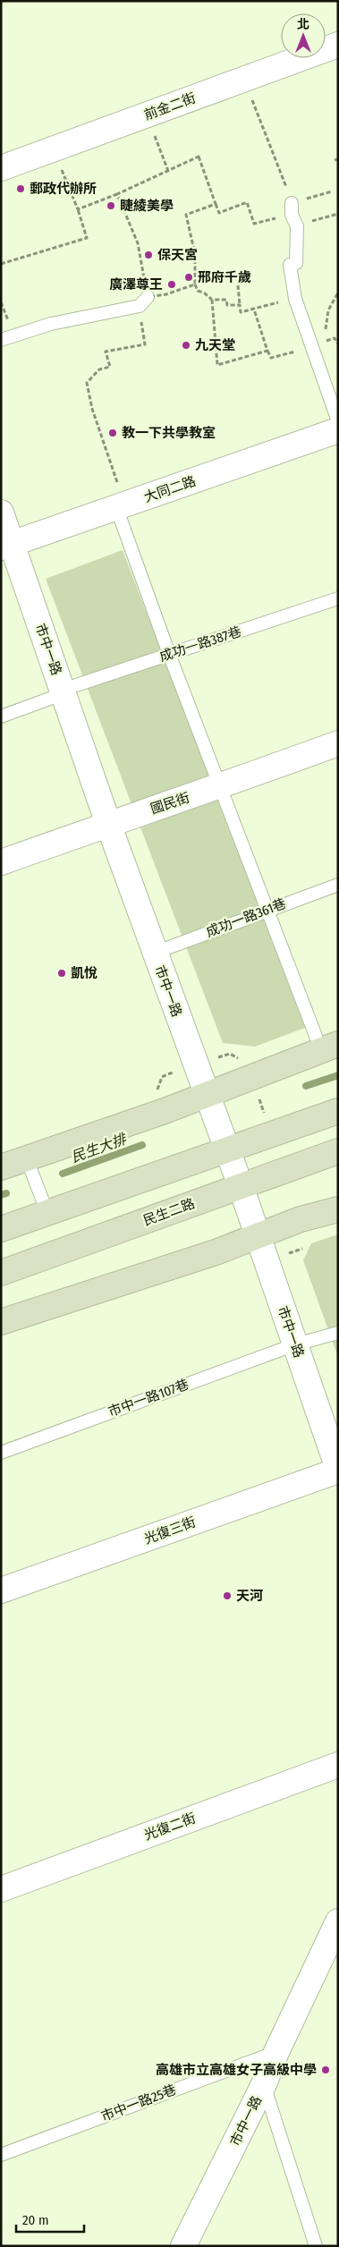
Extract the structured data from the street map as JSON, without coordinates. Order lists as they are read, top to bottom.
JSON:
{
  "streets": {
    "main road": ["民生二路"],
    "street": [
      "前金二街",
      "大同二路",
      "市中一路",
      "國民街",
      "光復三街",
      "光復二街"
    ],
    "lane": [
      "成功一路387巷",
      "成功一路361巷",
      "市中一路107巷",
      "市中一路25巷"
    ]
  },
  "crossings": [
    ["大同二路", "市中一路"],
    ["成功一路387巷", "市中一路"],
    ["市中一路", "國民街"],
    ["市中一路", "成功一路361巷"],
    ["市中一路", "民生二路"],
    ["市中一路", "市中一路107巷"],
    ["市中一路", "光復三街"],
    ["市中一路", "市中一路25巷"]
  ],
  "water": ["民生大排"],
  "places": [
    "郵政代辦所",
    "睫綾美學",
    "保天宮",
    "邢府千歲",
    "廣澤尊王",
    "九天堂",
    "教一下共學教室",
    "凱悅",
    "天河",
    "高雄市立高雄女子高級中學"
  ],
  "scale_bar": "20 m",
  "north": "top"
}
